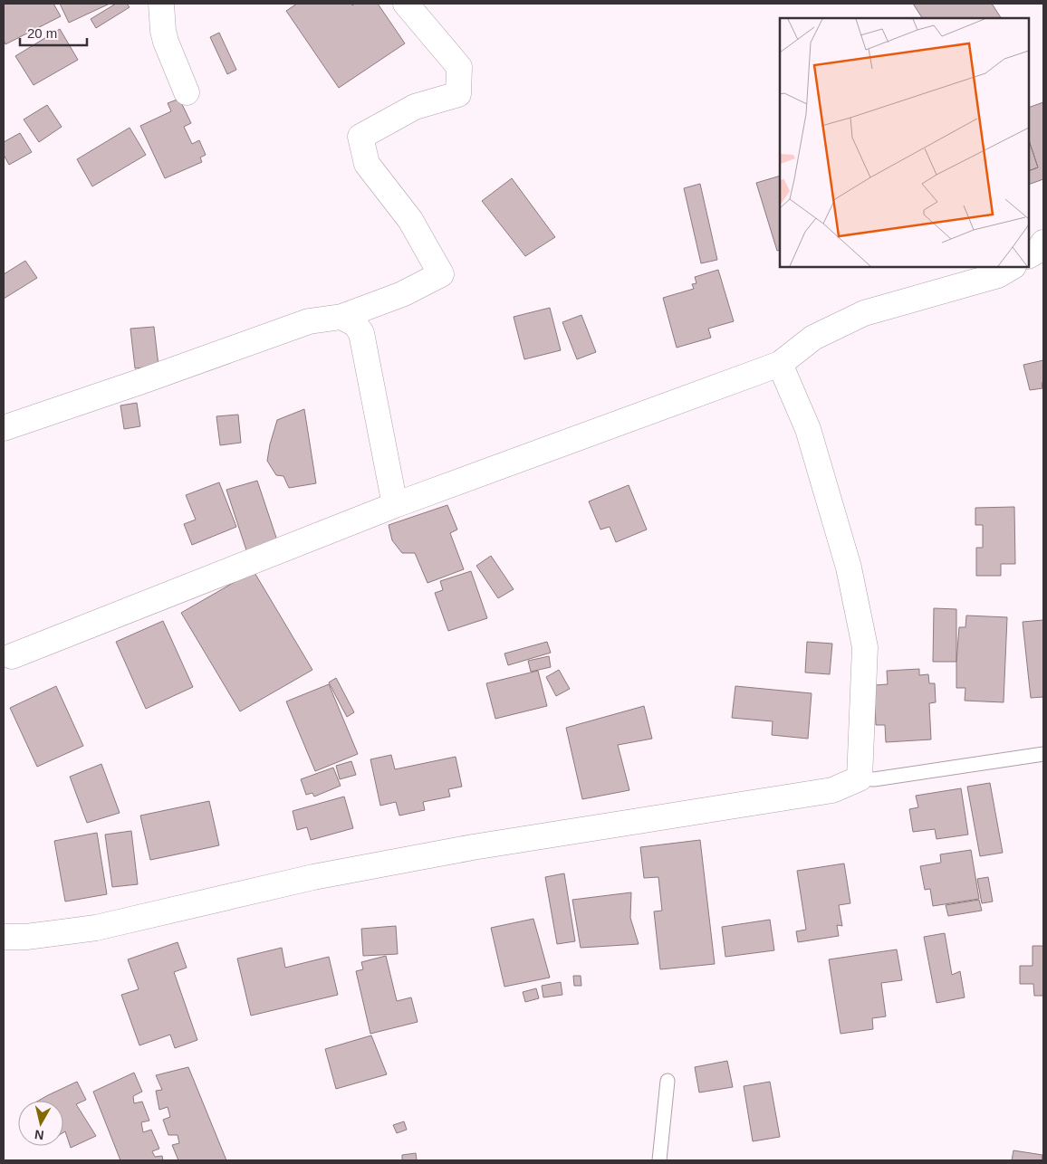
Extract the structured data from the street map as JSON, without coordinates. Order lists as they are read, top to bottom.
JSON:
{
  "scale_bar": "20 m",
  "north": "bottom"
}
